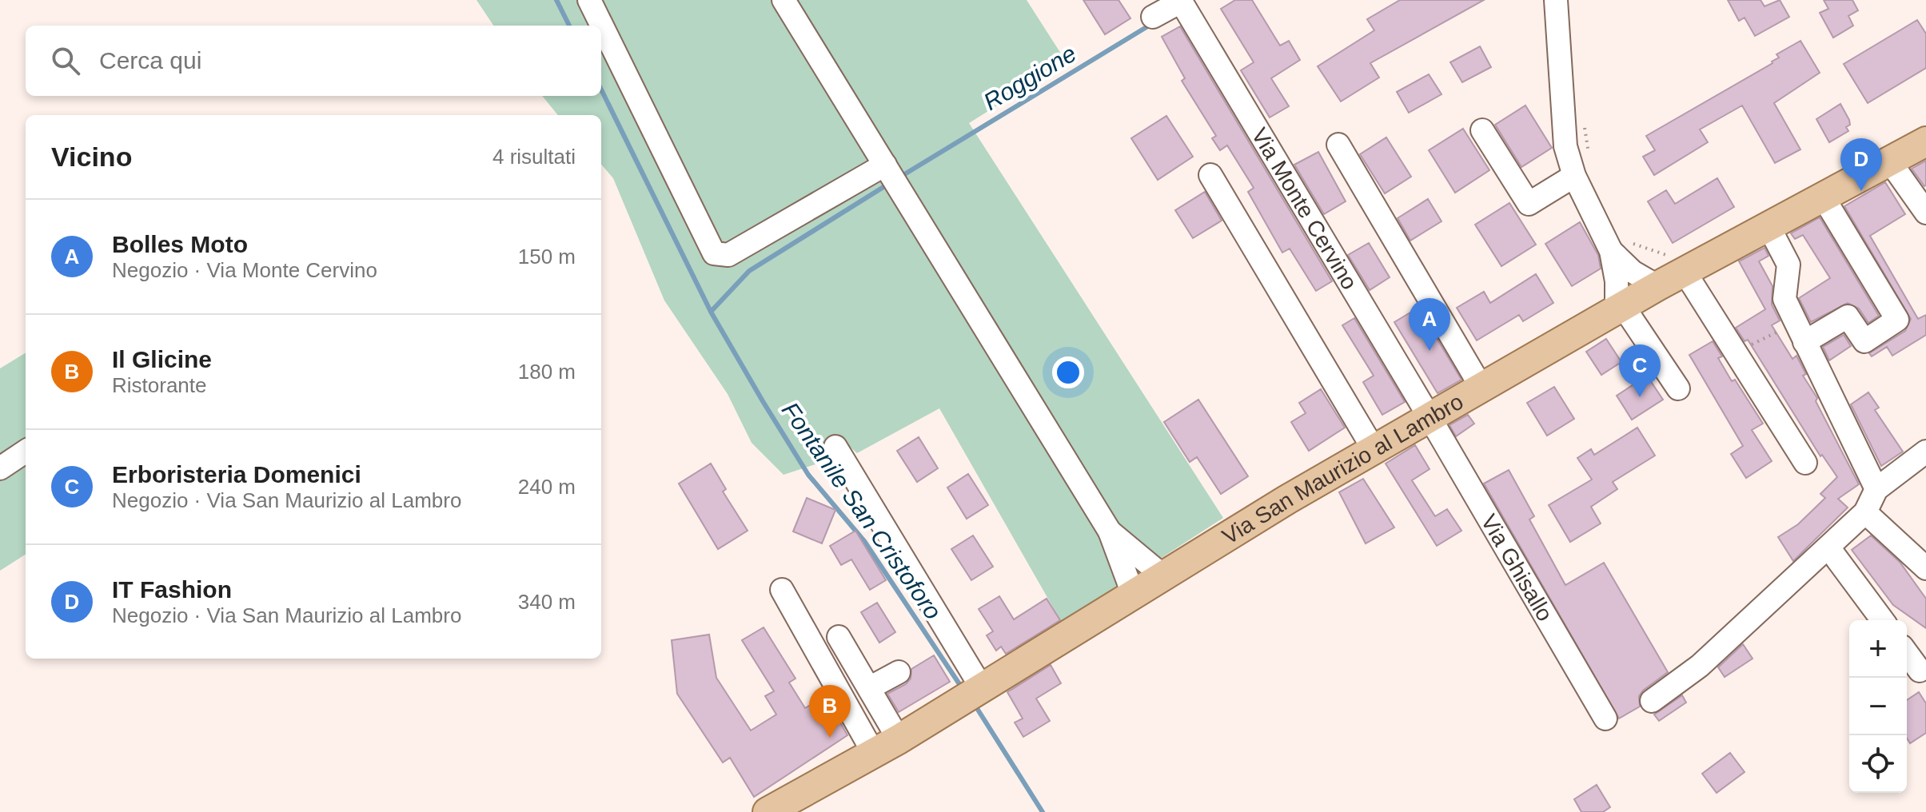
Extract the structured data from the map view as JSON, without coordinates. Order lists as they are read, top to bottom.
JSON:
{
  "streets": {
    "main road": ["Via San Maurizio al Lambro"],
    "street": ["Via Monte Cervino", "Via Ghisallo"]
  },
  "crossings": [
    ["Via Monte Cervino", "Via San Maurizio al Lambro"],
    ["Via Monte Cervino", "Via Ghisallo"],
    ["Via San Maurizio al Lambro", "Via Ghisallo"]
  ],
  "water": ["Roggione", "Fontanile San Cristoforo"],
  "page": {
    "search": "Cerca qui",
    "heading": ["Vicino", "4 risultati"],
    "pins": [
      "D",
      "A",
      "C",
      "B"
    ],
    "list": [
      {
        "mark": "A",
        "name": "Bolles Moto",
        "note": "Negozio · Via Monte Cervino",
        "value": "150 m"
      },
      {
        "mark": "B",
        "name": "Il Glicine",
        "note": "Ristorante",
        "value": "180 m"
      },
      {
        "mark": "C",
        "name": "Erboristeria Domenici",
        "note": "Negozio · Via San Maurizio al Lambro",
        "value": "240 m"
      },
      {
        "mark": "D",
        "name": "IT Fashion",
        "note": "Negozio · Via San Maurizio al Lambro",
        "value": "340 m"
      }
    ],
    "map_buttons": ["+", "−"]
  }
}
